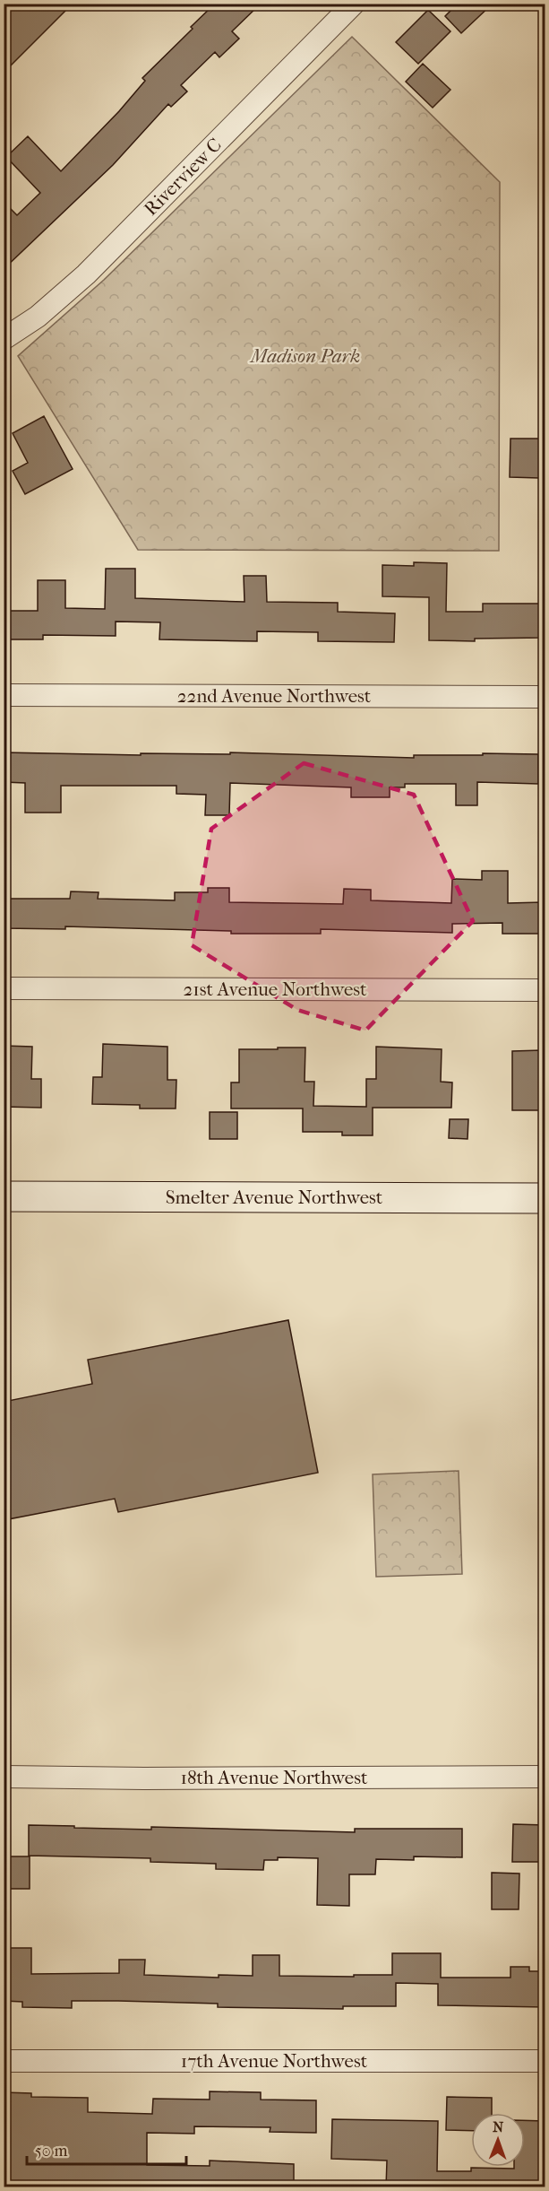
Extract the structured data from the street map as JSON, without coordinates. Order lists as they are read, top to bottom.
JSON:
{
  "streets": {
    "street": [
      "Riverview C",
      "22nd Avenue Northwest",
      "21st Avenue Northwest",
      "Smelter Avenue Northwest",
      "18th Avenue Northwest",
      "17th Avenue Northwest"
    ]
  },
  "parks": ["Madison Park"],
  "scale_bar": "50 m",
  "north": "top"
}
